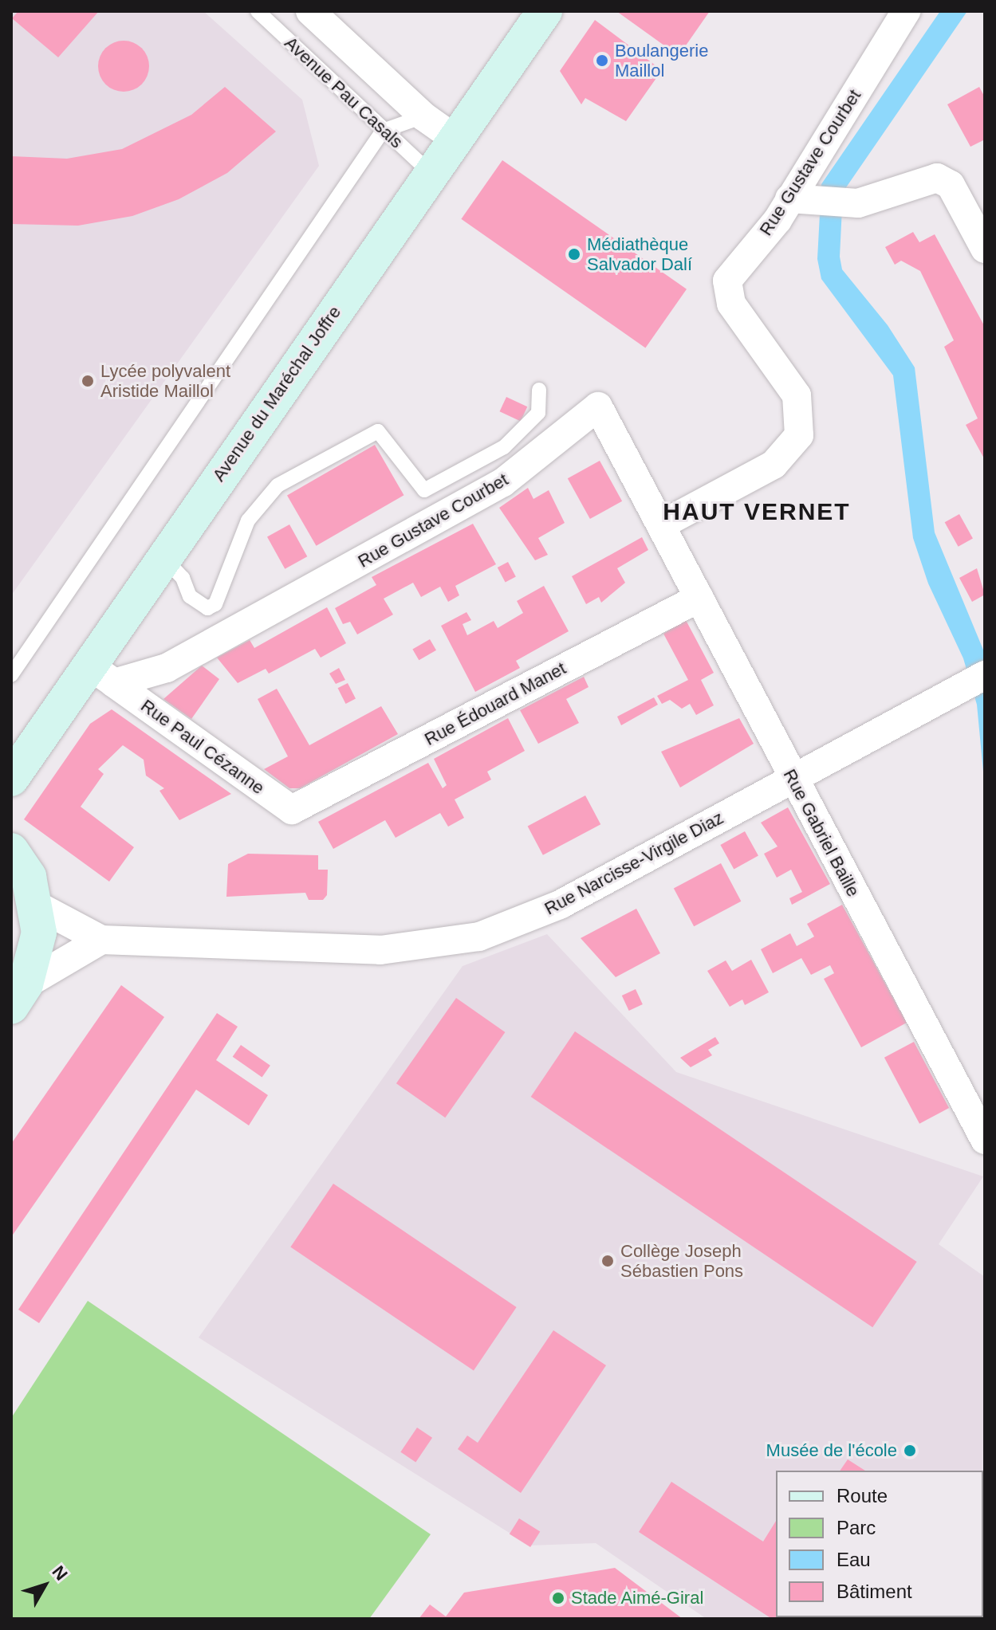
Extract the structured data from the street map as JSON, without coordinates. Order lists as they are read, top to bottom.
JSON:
{
  "streets": {
    "main road": ["Avenue du Maréchal Joffre"],
    "street": [
      "Avenue Pau Casals",
      "Rue Gustave Courbet",
      "Rue Édouard Manet",
      "Rue Paul Cézanne",
      "Rue Gabriel Baille",
      "Rue Narcisse-Virgile Diaz"
    ]
  },
  "crossings": [
    ["Avenue Pau Casals", "Avenue du Maréchal Joffre"],
    ["Rue Gustave Courbet", "Avenue du Maréchal Joffre"],
    ["Rue Gustave Courbet", "Rue Paul Cézanne"],
    ["Rue Gustave Courbet", "Rue Gabriel Baille"],
    ["Avenue du Maréchal Joffre", "Rue Paul Cézanne"],
    ["Rue Édouard Manet", "Rue Paul Cézanne"],
    ["Rue Édouard Manet", "Rue Gabriel Baille"],
    ["Rue Gabriel Baille", "Rue Narcisse-Virgile Diaz"]
  ],
  "districts": ["HAUT VERNET"],
  "places": [
    "Boulangerie Maillol",
    "Médiathèque Salvador Dalí",
    "Lycée polyvalent Aristide Maillol",
    "Collège Joseph Sébastien Pons",
    "Musée de l'école",
    "Stade Aimé-Giral"
  ],
  "legend": [
    "Route",
    "Parc",
    "Eau",
    "Bâtiment"
  ],
  "north": "top right"
}
